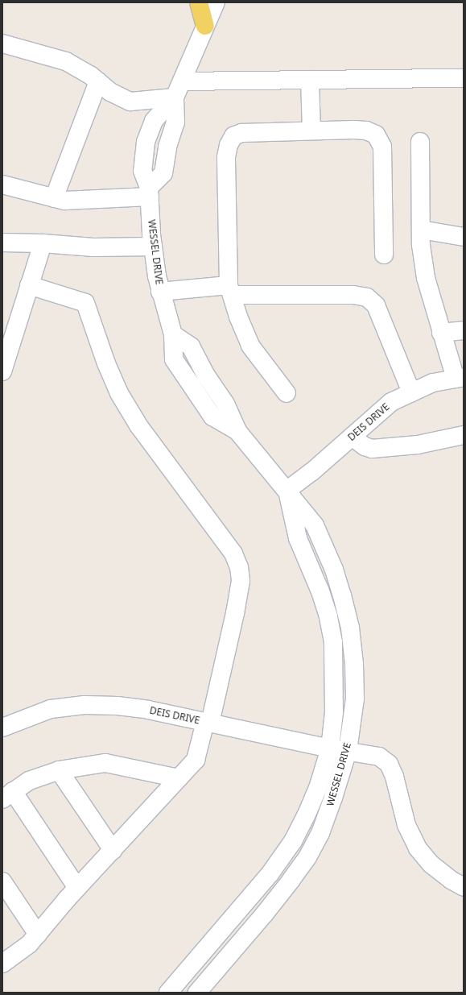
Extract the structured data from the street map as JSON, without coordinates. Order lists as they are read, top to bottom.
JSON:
{
  "streets": {
    "street": ["WESSEL DRIVE", "DEIS DRIVE"]
  },
  "crossings": [
    ["WESSEL DRIVE", "DEIS DRIVE"]
  ]
}
